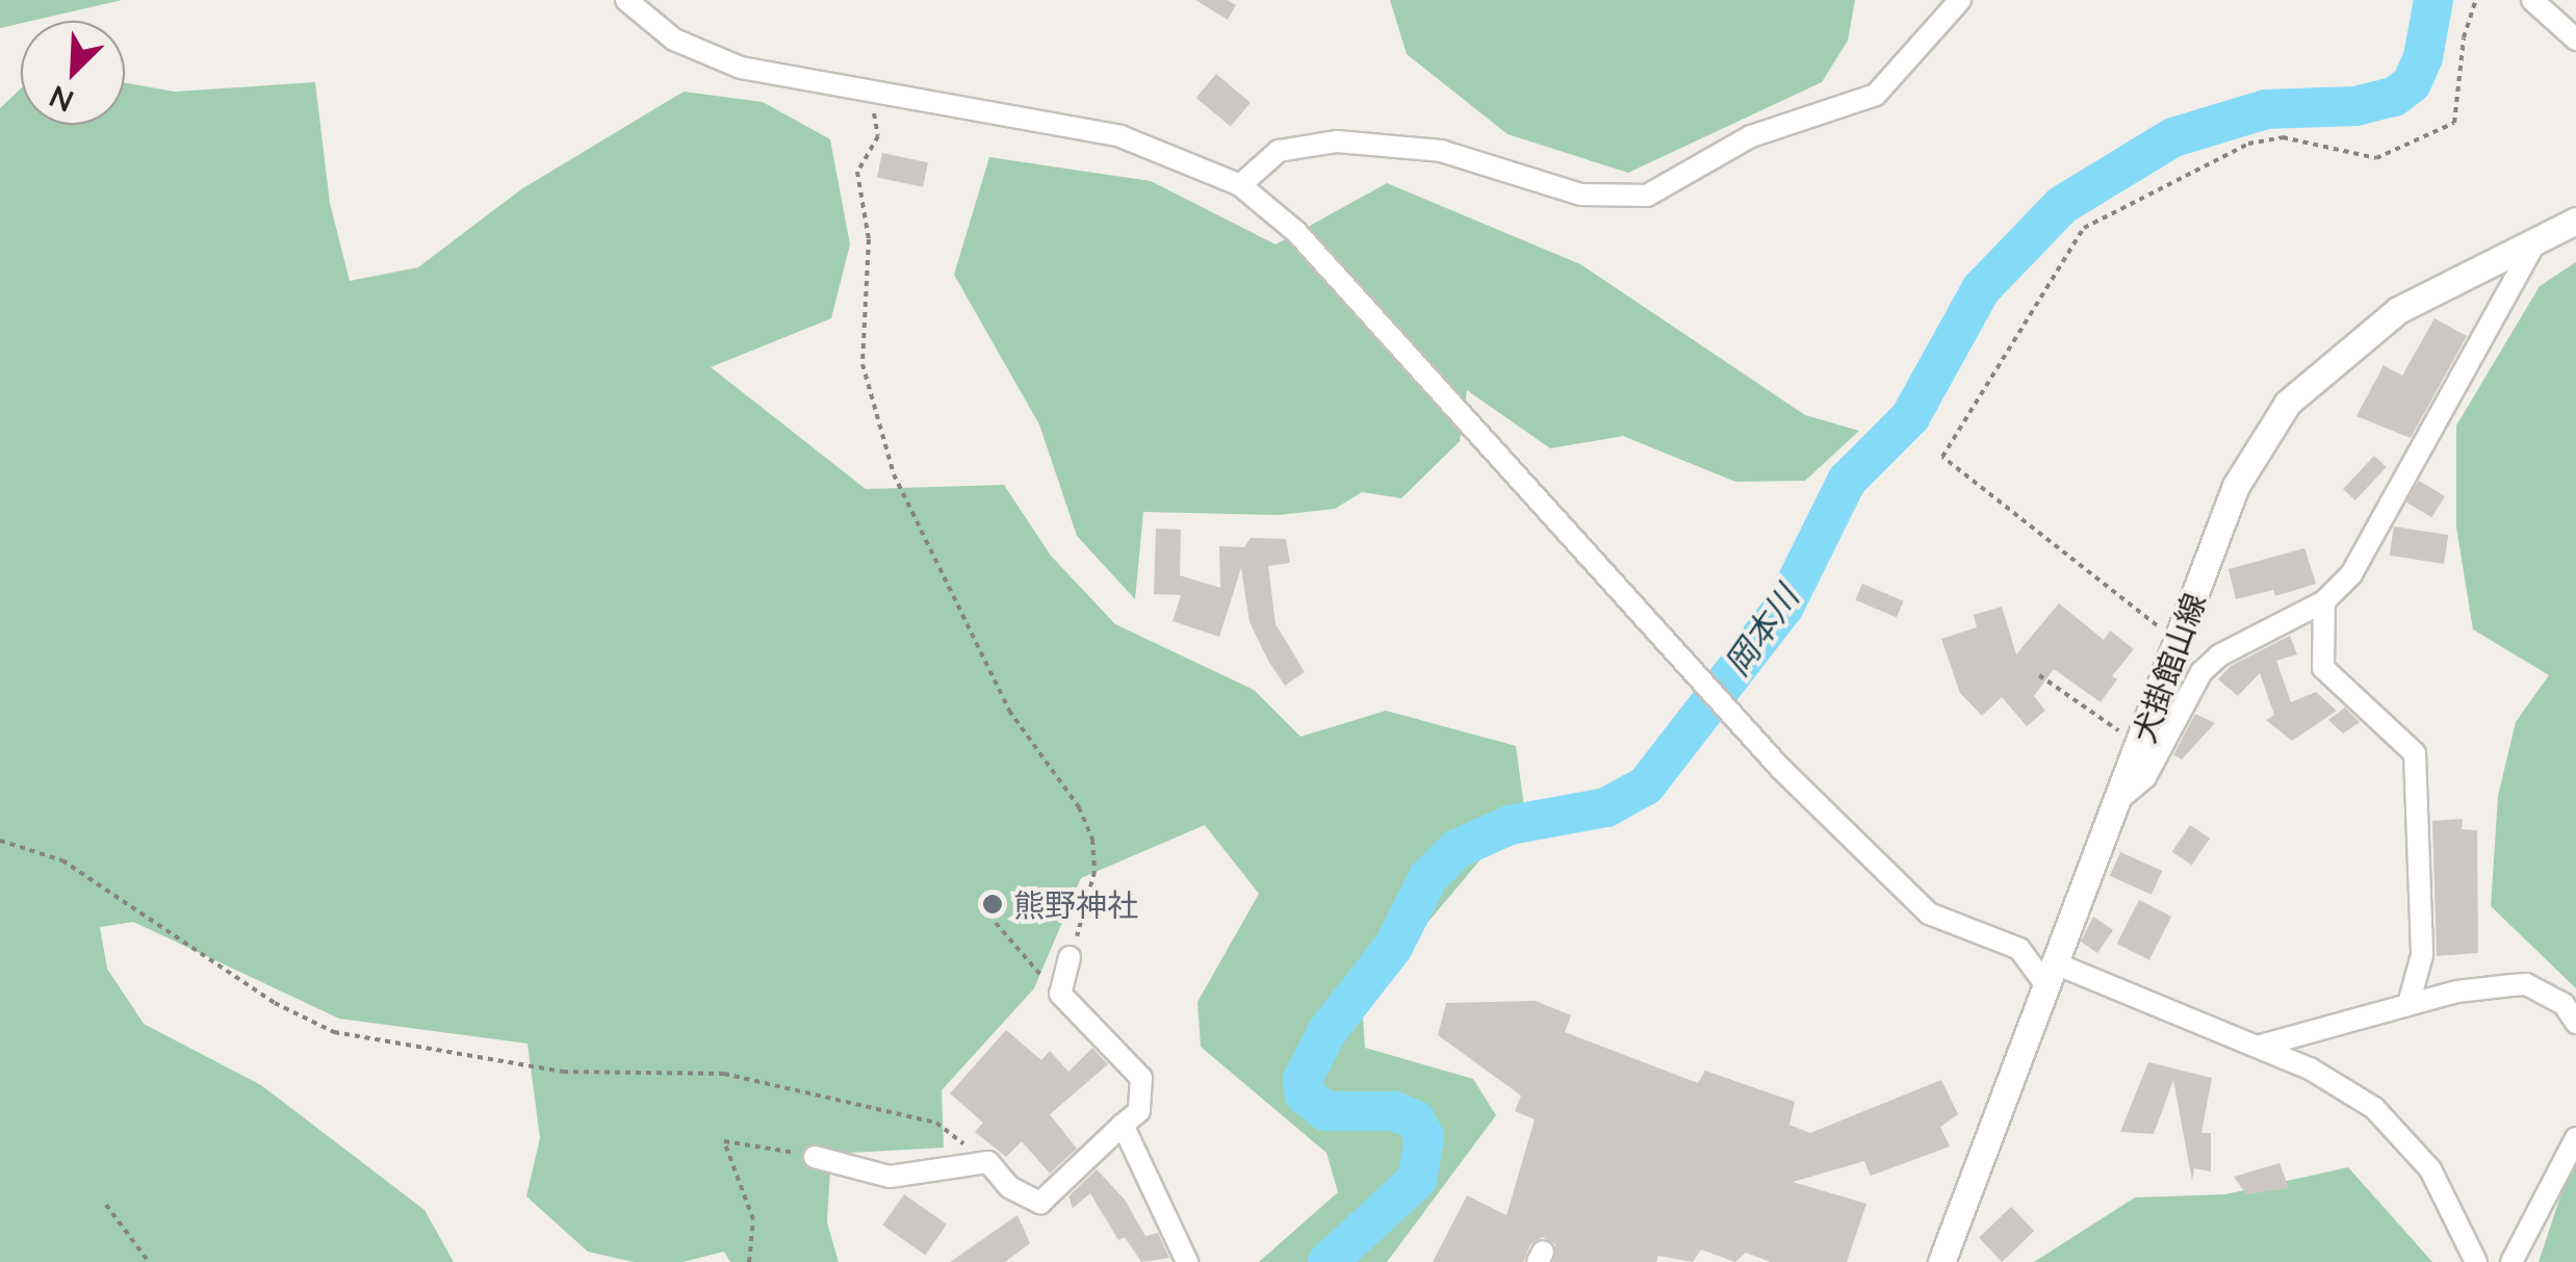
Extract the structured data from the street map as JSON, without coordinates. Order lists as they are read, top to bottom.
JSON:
{
  "streets": {
    "main road": ["犬掛館山線"]
  },
  "water": ["岡本川"],
  "places": ["熊野神社"],
  "north": "bottom left"
}
